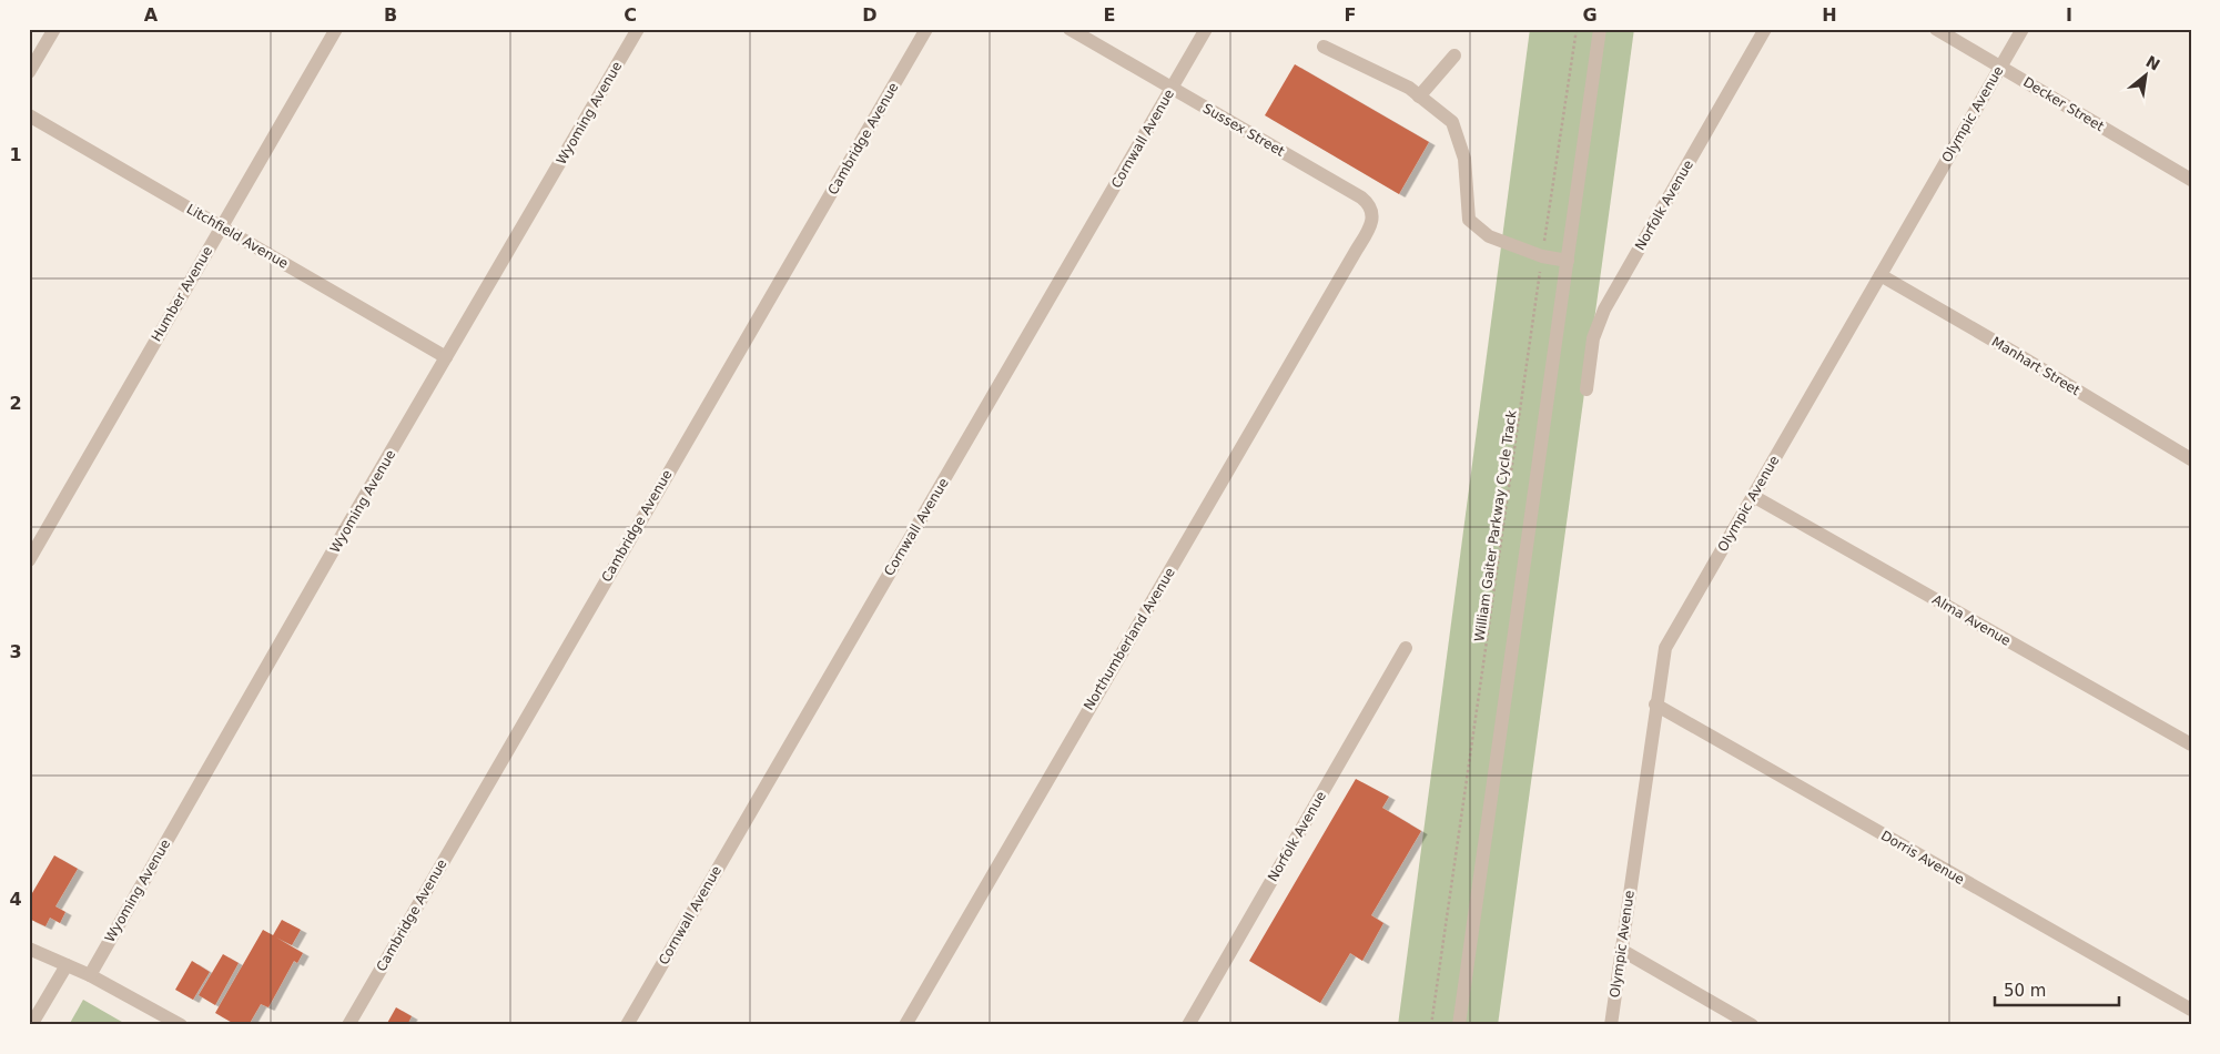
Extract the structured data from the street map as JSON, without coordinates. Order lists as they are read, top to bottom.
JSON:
{
  "streets": {
    "street": [
      "Decker Street",
      "Wyoming Avenue",
      "Olympic Avenue",
      "Sussex Street",
      "Cambridge Avenue",
      "Cornwall Avenue",
      "Norfolk Avenue",
      "Litchfield Avenue",
      "Humber Avenue",
      "Manhart Street",
      "Alma Avenue",
      "Northumberland Avenue",
      "Dorris Avenue"
    ],
    "path": ["William Gaiter Parkway Cycle Track"]
  },
  "crossings": [
    ["Decker Street", "Olympic Avenue"],
    ["Wyoming Avenue", "Litchfield Avenue"],
    ["Olympic Avenue", "Manhart Street"],
    ["Olympic Avenue", "Alma Avenue"],
    ["Olympic Avenue", "Dorris Avenue"],
    ["Sussex Street", "Cornwall Avenue"],
    ["Sussex Street", "Northumberland Avenue"],
    ["Litchfield Avenue", "Humber Avenue"]
  ],
  "scale_bar": "50 m",
  "north": "top right",
  "grid": {
    "columns": [
      "A",
      "B",
      "C",
      "D",
      "E",
      "F",
      "G",
      "H",
      "I"
    ],
    "rows": [
      "1",
      "2",
      "3",
      "4"
    ]
  }
}
